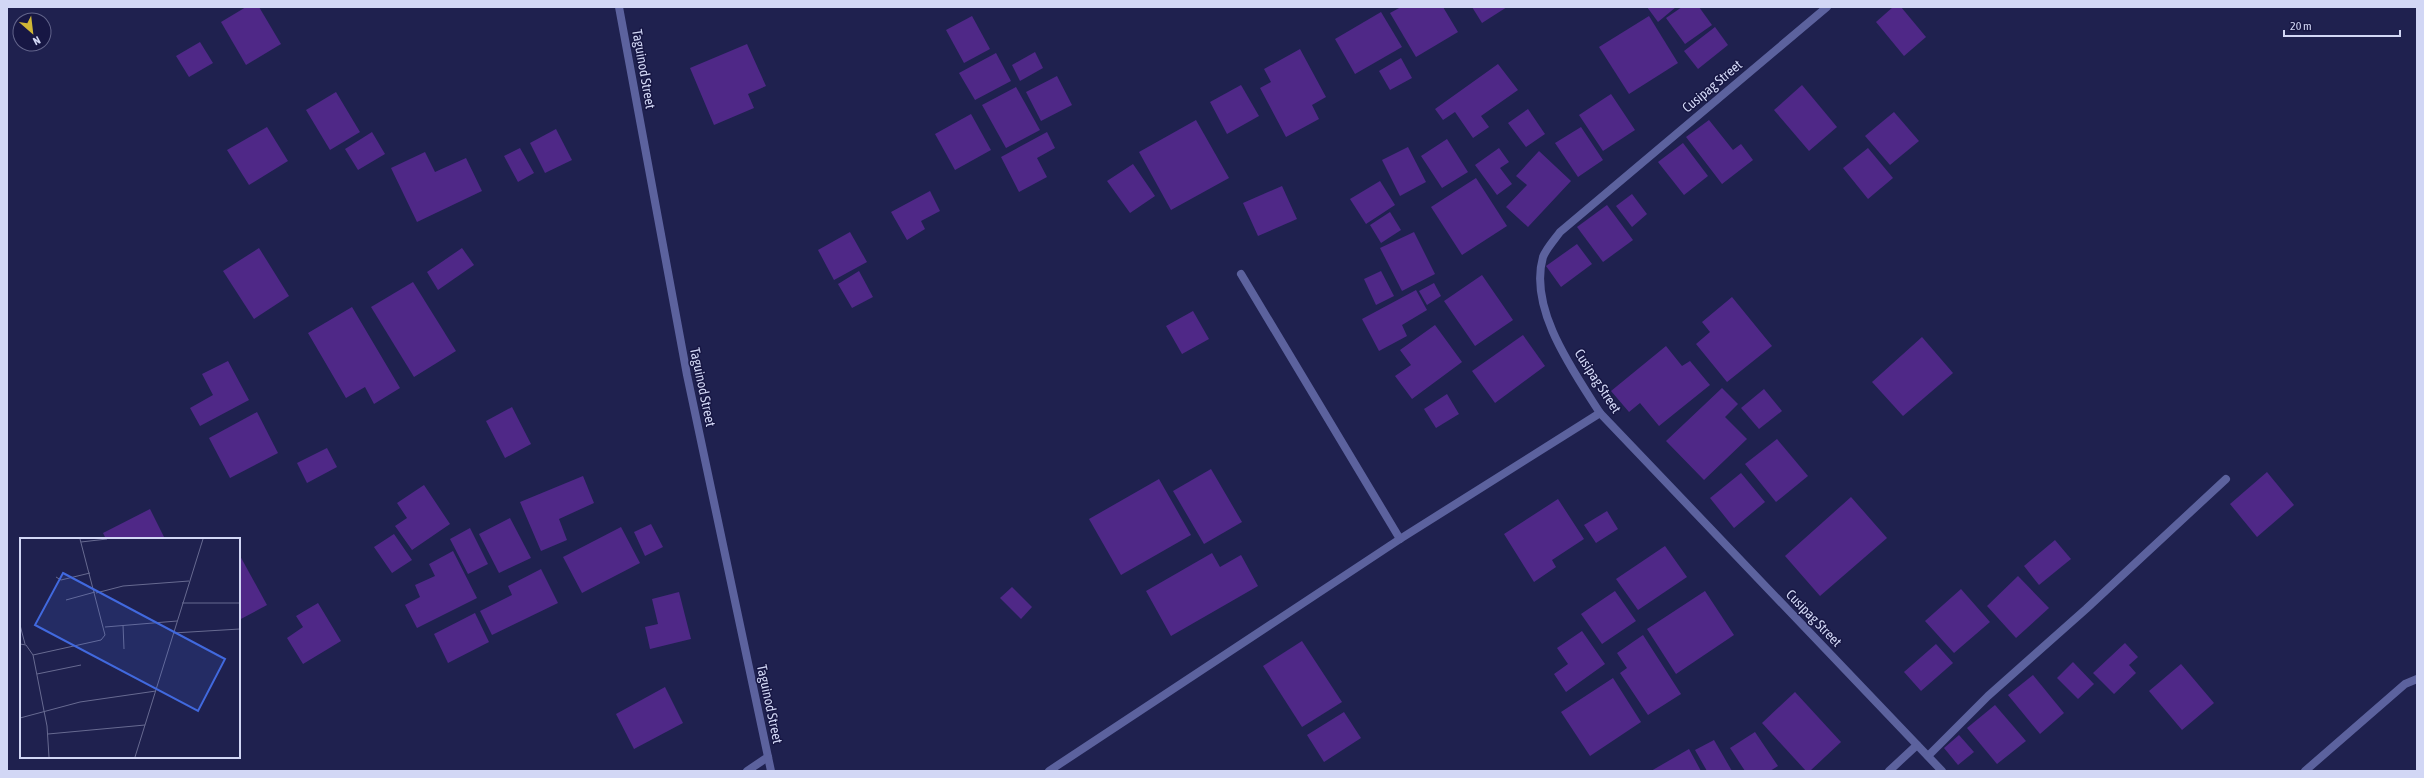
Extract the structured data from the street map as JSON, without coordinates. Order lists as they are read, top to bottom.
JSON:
{
  "streets": {
    "street": ["Taguinod Street", "Cusipag Street"]
  },
  "scale_bar": "20 m",
  "north": "bottom right"
}
